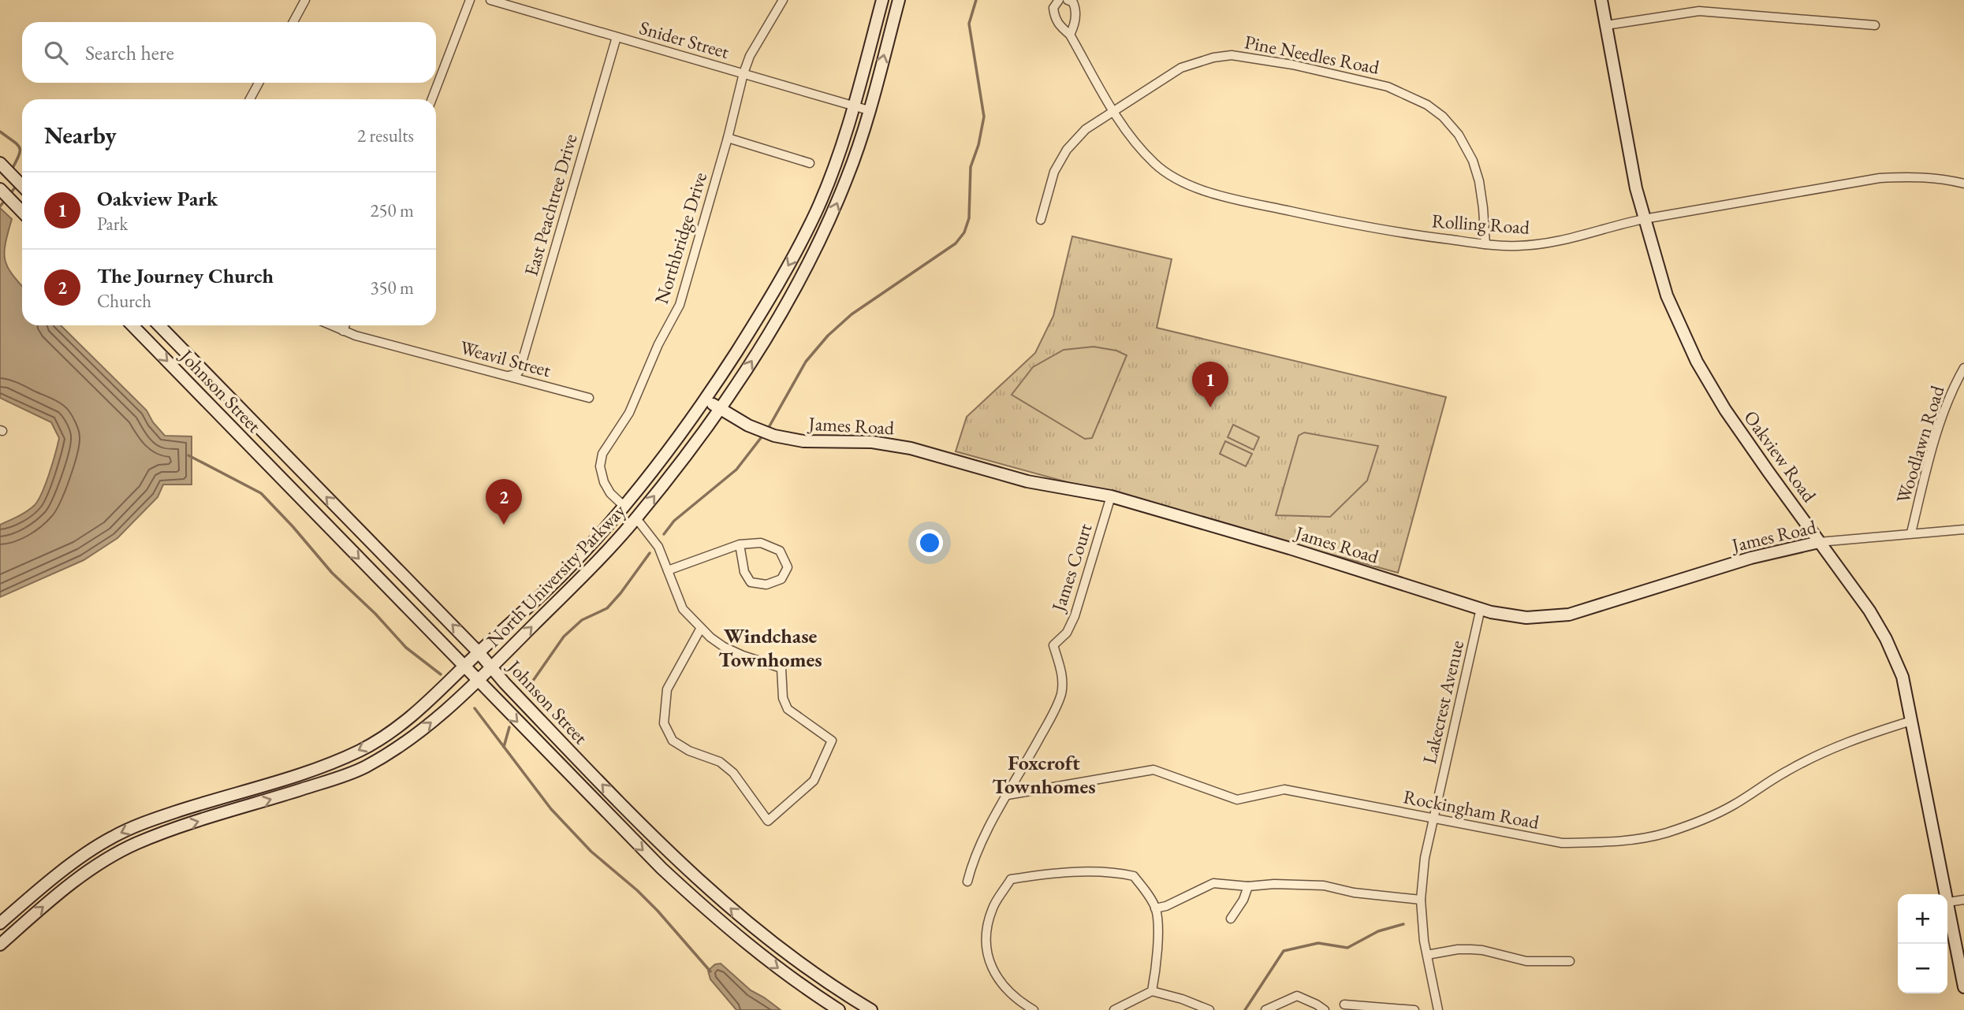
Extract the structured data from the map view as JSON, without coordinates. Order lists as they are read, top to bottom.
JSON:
{
  "streets": {
    "main road": [
      "Johnson Street",
      "James Road",
      "Oakview Road",
      "North University Parkway"
    ],
    "street": [
      "Snider Street",
      "Pine Needles Road",
      "East Peachtree Drive",
      "Rolling Road",
      "Northbridge Drive",
      "Weavil Street",
      "Woodlawn Road",
      "James Court",
      "Lakecrest Avenue",
      "Rockingham Road"
    ]
  },
  "crossings": [
    ["Snider Street", "East Peachtree Drive"],
    ["Snider Street", "Northbridge Drive"],
    ["Snider Street", "North University Parkway"],
    ["Pine Needles Road", "Rolling Road"],
    ["East Peachtree Drive", "Weavil Street"],
    ["Rolling Road", "Oakview Road"],
    ["Northbridge Drive", "North University Parkway"],
    ["Johnson Street", "North University Parkway"],
    ["James Road", "Woodlawn Road"],
    ["James Road", "Oakview Road"],
    ["James Road", "James Court"],
    ["James Road", "North University Parkway"],
    ["James Road", "Lakecrest Avenue"],
    ["Oakview Road", "Rockingham Road"],
    ["James Court", "Rockingham Road"],
    ["Lakecrest Avenue", "Rockingham Road"]
  ],
  "districts": ["Windchase Townhomes", "Foxcroft Townhomes"],
  "page": {
    "search": "Search here",
    "heading": ["Nearby", "2 results"],
    "list": [
      {
        "mark": "1",
        "name": "Oakview Park",
        "note": "Park",
        "value": "250 m"
      },
      {
        "mark": "2",
        "name": "The Journey Church",
        "note": "Church",
        "value": "350 m"
      }
    ],
    "pins": ["1", "2"],
    "map_buttons": ["+", "−"]
  }
}
